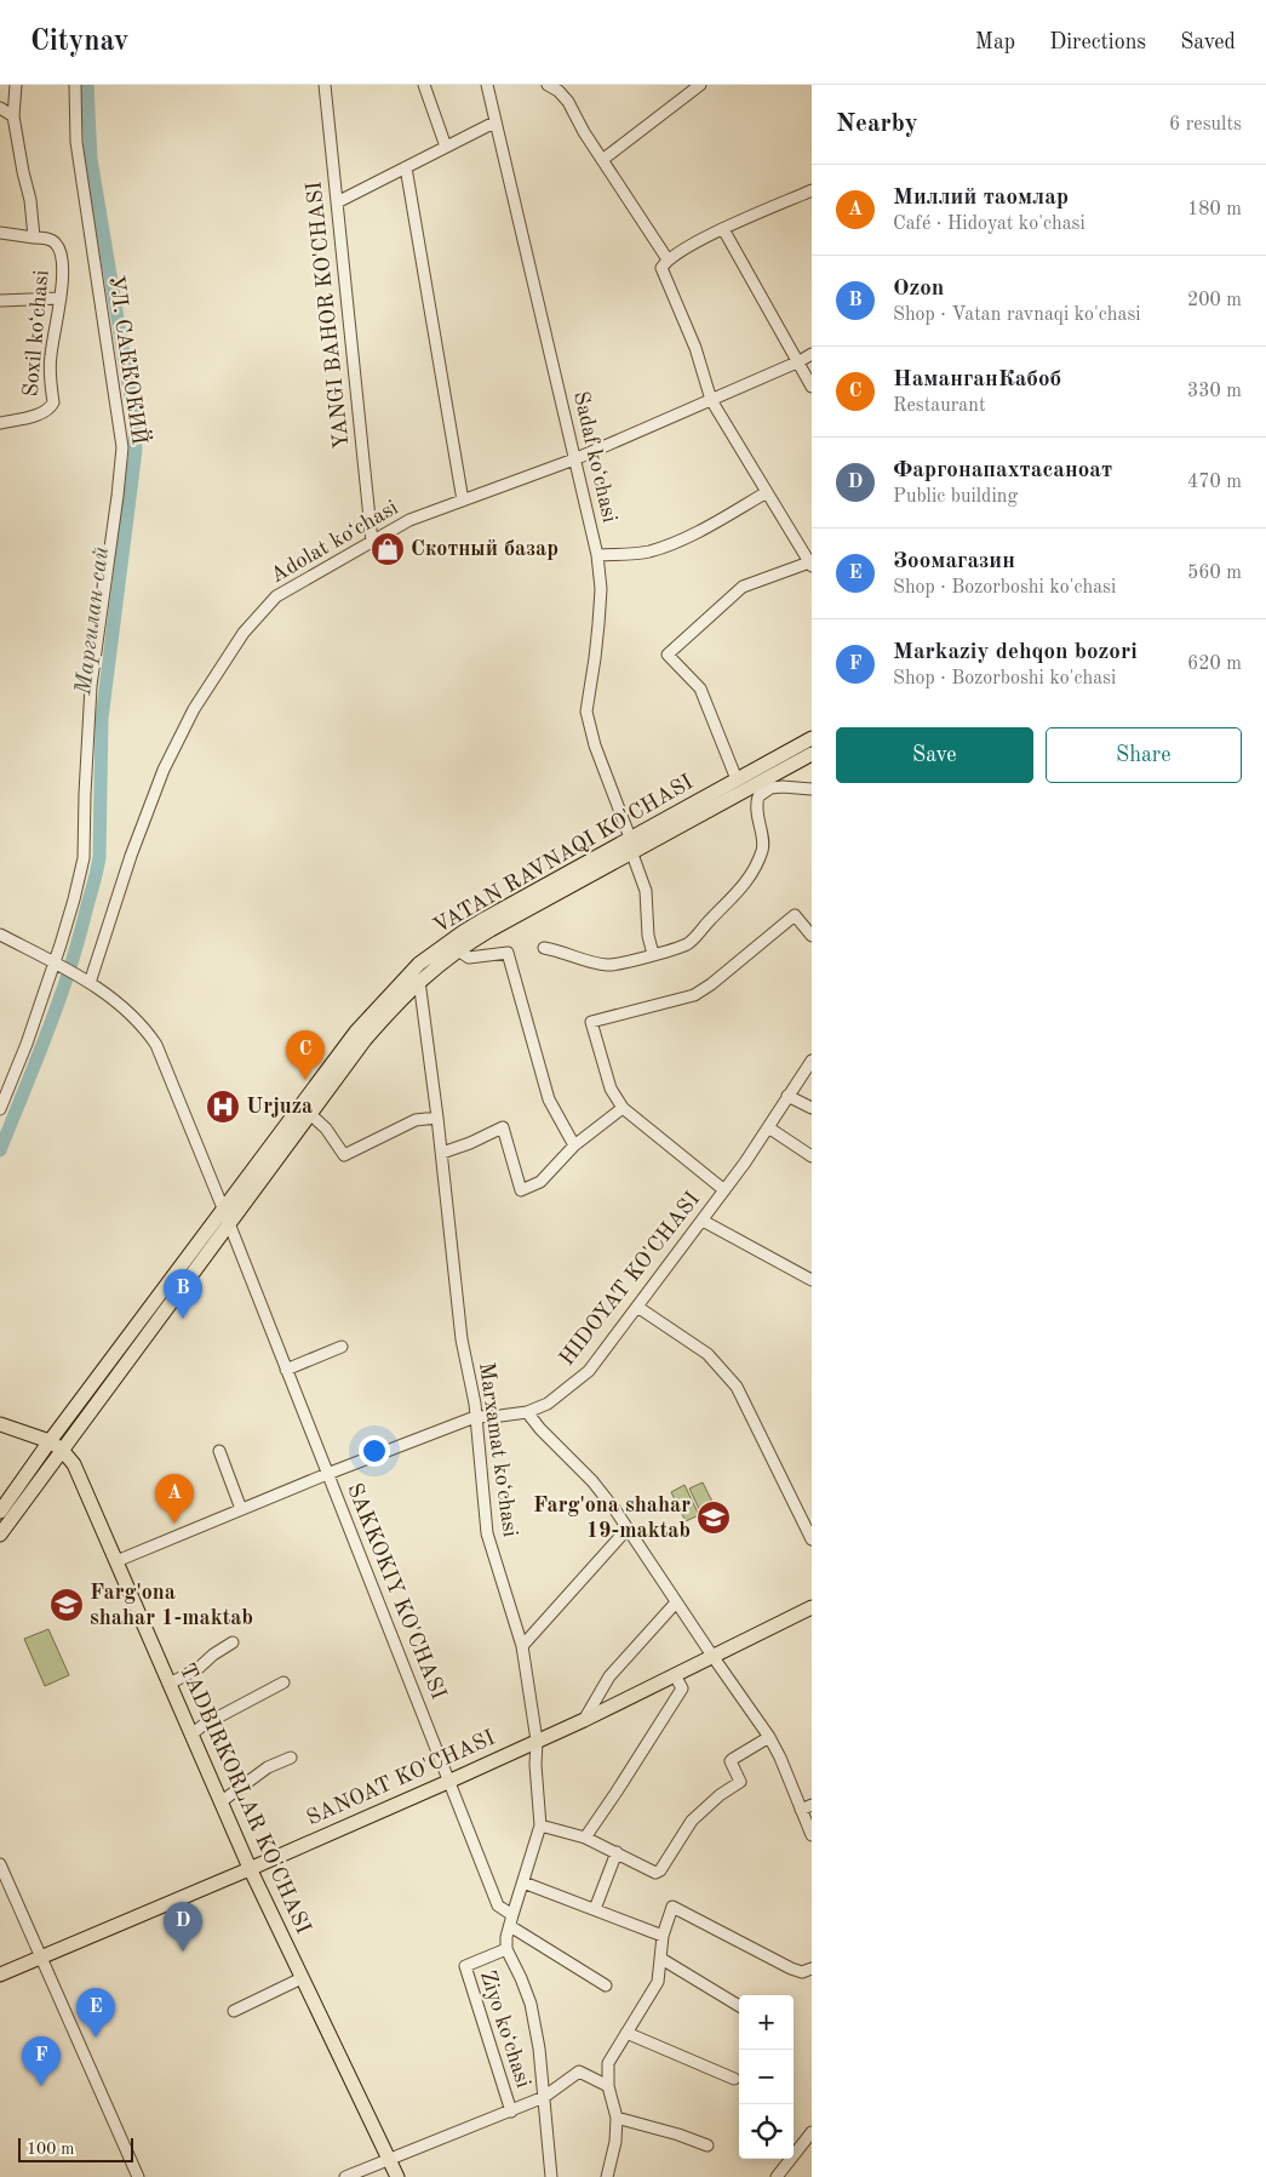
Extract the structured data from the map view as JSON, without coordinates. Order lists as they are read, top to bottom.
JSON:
{
  "streets": {
    "main road": ["VATAN RAVNAQI KO'CHASI", "SANOAT KO'CHASI", "TADBIRKORLAR KO'CHASI"],
    "street": [
      "YANGI BAHOR KO'CHASI",
      "Soxil koʻchasi",
      "УЛ. САККОКИЙ",
      "Sadaf koʻchasi",
      "Adolat koʻchasi",
      "HIDOYAT KO'CHASI",
      "Marxamat koʻchasi",
      "SAKKOKIY KO'CHASI",
      "Ziyo koʻchasi"
    ]
  },
  "crossings": [
    ["YANGI BAHOR KO'CHASI", "Adolat koʻchasi"],
    ["УЛ. САККОКИЙ", "SAKKOKIY KO'CHASI"],
    ["Sadaf koʻchasi", "Adolat koʻchasi"],
    ["Sadaf koʻchasi", "VATAN RAVNAQI KO'CHASI"],
    ["Adolat koʻchasi", "SAKKOKIY KO'CHASI"],
    ["VATAN RAVNAQI KO'CHASI", "Marxamat koʻchasi"],
    ["VATAN RAVNAQI KO'CHASI", "SAKKOKIY KO'CHASI"],
    ["VATAN RAVNAQI KO'CHASI", "TADBIRKORLAR KO'CHASI"],
    ["HIDOYAT KO'CHASI", "Marxamat koʻchasi"],
    ["HIDOYAT KO'CHASI", "SAKKOKIY KO'CHASI"],
    ["HIDOYAT KO'CHASI", "TADBIRKORLAR KO'CHASI"],
    ["Marxamat koʻchasi", "SAKKOKIY KO'CHASI"],
    ["Marxamat koʻchasi", "SANOAT KO'CHASI"],
    ["SAKKOKIY KO'CHASI", "SANOAT KO'CHASI"],
    ["SANOAT KO'CHASI", "TADBIRKORLAR KO'CHASI"]
  ],
  "water": ["Маргилан-сай"],
  "places": {
    "shop": ["Скотный базар"],
    "hospital": ["Urjuza"],
    "school or university": ["Farg'ona shahar 19-maktab", "Farg'ona shahar 1-maktab"]
  },
  "scale_bar": "100 m",
  "page": {
    "header": "Citynav",
    "nav": ["Map", "Directions", "Saved"],
    "heading": ["Nearby", "6 results"],
    "list": [
      {
        "mark": "A",
        "name": "Миллий таомлар",
        "note": "Café · Hidoyat ko'chasi",
        "value": "180 m"
      },
      {
        "mark": "B",
        "name": "Ozon",
        "note": "Shop · Vatan ravnaqi ko'chasi",
        "value": "200 m"
      },
      {
        "mark": "C",
        "name": "НаманганКабоб",
        "note": "Restaurant",
        "value": "330 m"
      },
      {
        "mark": "D",
        "name": "Фаргонапахтасаноат",
        "note": "Public building",
        "value": "470 m"
      },
      {
        "mark": "E",
        "name": "Зоомагазин",
        "note": "Shop · Bozorboshi ko'chasi",
        "value": "560 m"
      },
      {
        "mark": "F",
        "name": "Markaziy dehqon bozori",
        "note": "Shop · Bozorboshi ko'chasi",
        "value": "620 m"
      }
    ],
    "buttons": ["Save", "Share"],
    "pins": [
      "C",
      "B",
      "A",
      "D",
      "E",
      "F"
    ],
    "map_buttons": ["+", "−"],
    "scale": "100 m"
  }
}
